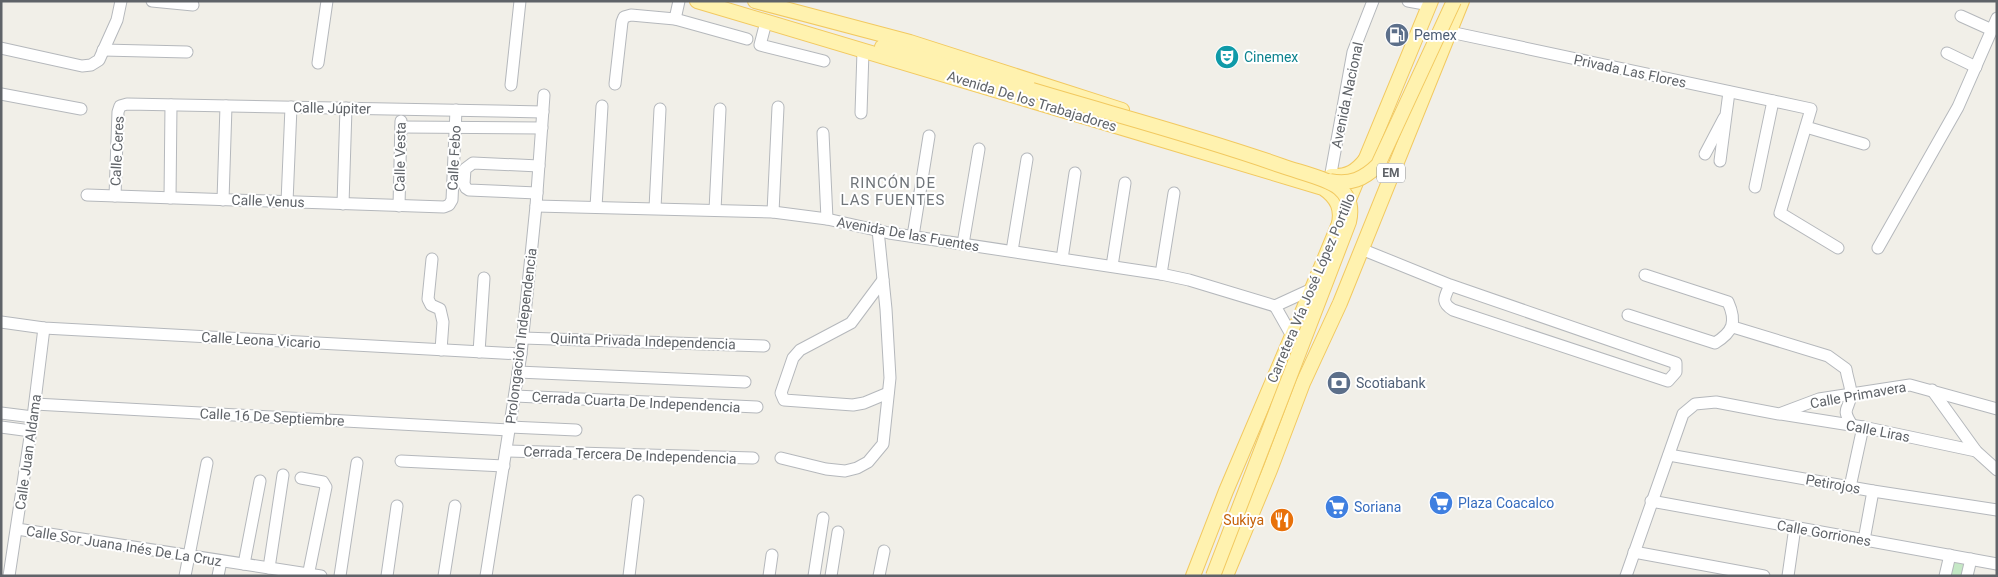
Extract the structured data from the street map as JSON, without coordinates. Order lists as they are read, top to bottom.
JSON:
{
  "streets": {
    "main road": ["Avenida De los Trabajadores", "EM", "Carretera Vía José López Portillo"],
    "street": [
      "Privada Las Flores",
      "Avenida Nacional",
      "Calle Júpiter",
      "Calle Ceres",
      "Calle Vesta",
      "Calle Febo",
      "Calle Venus",
      "Avenida De las Fuentes",
      "Prolongación Independencia",
      "Calle Leona Vicario",
      "Quinta Privada Independencia",
      "Calle Primavera",
      "Cerrada Cuarta De Independencia",
      "Calle 16 De Septiembre",
      "Calle Liras",
      "Calle Juan Aldama",
      "Cerrada Tercera De Independencia",
      "Petirojos",
      "Calle Gorriones",
      "Calle Sor Juana Inés De La Cruz"
    ]
  },
  "crossings": [
    ["Privada Las Flores", "EM"],
    ["Avenida Nacional", "Avenida De los Trabajadores"],
    ["Avenida De los Trabajadores", "Carretera Vía José López Portillo"],
    ["Calle Júpiter", "Calle Ceres"],
    ["Calle Júpiter", "Calle Vesta"],
    ["Calle Júpiter", "Calle Febo"],
    ["Calle Júpiter", "Prolongación Independencia"],
    ["Calle Ceres", "Calle Venus"],
    ["Calle Vesta", "Calle Venus"],
    ["Calle Febo", "Calle Venus"],
    ["Avenida De las Fuentes", "Prolongación Independencia"],
    ["Prolongación Independencia", "Calle Leona Vicario"],
    ["Prolongación Independencia", "Quinta Privada Independencia"],
    ["Prolongación Independencia", "Cerrada Cuarta De Independencia"],
    ["Prolongación Independencia", "Calle 16 De Septiembre"],
    ["Prolongación Independencia", "Cerrada Tercera De Independencia"],
    ["Calle Leona Vicario", "Calle Juan Aldama"],
    ["Calle Primavera", "Calle Liras"],
    ["Calle 16 De Septiembre", "Calle Juan Aldama"],
    ["Calle Juan Aldama", "Calle Sor Juana Inés De La Cruz"]
  ],
  "districts": ["RINCÓN DE LAS FUENTES"],
  "places": {
    "fuel station": ["Pemex"],
    "theatre": ["Cinemex"],
    "bank": ["Scotiabank"],
    "supermarket": ["Plaza Coacalco", "Soriana"],
    "restaurant": ["Sukiya"]
  }
}
